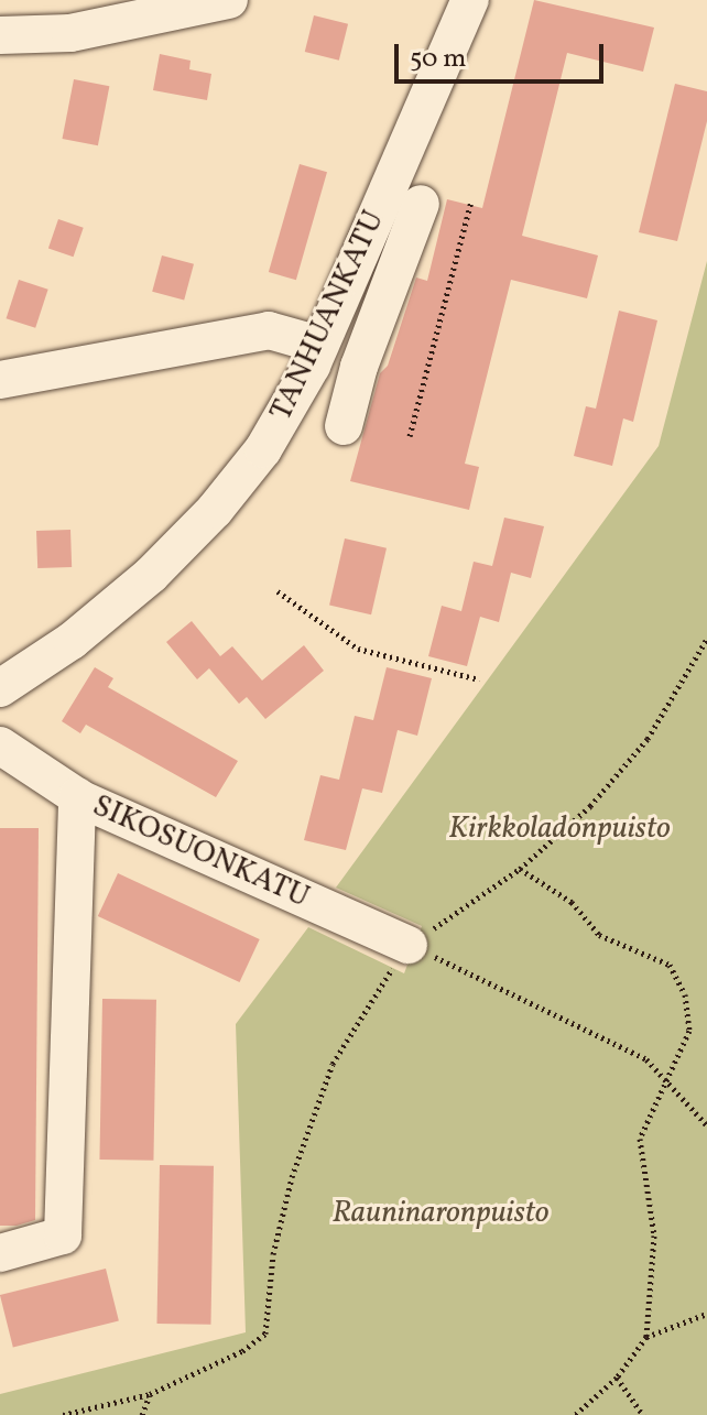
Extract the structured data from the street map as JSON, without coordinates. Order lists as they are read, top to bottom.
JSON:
{
  "streets": {
    "street": ["TANHUANKATU", "SIKOSUONKATU"]
  },
  "parks": ["Kirkkoladonpuisto", "Rauninaronpuisto"],
  "scale_bar": "50 m"
}
